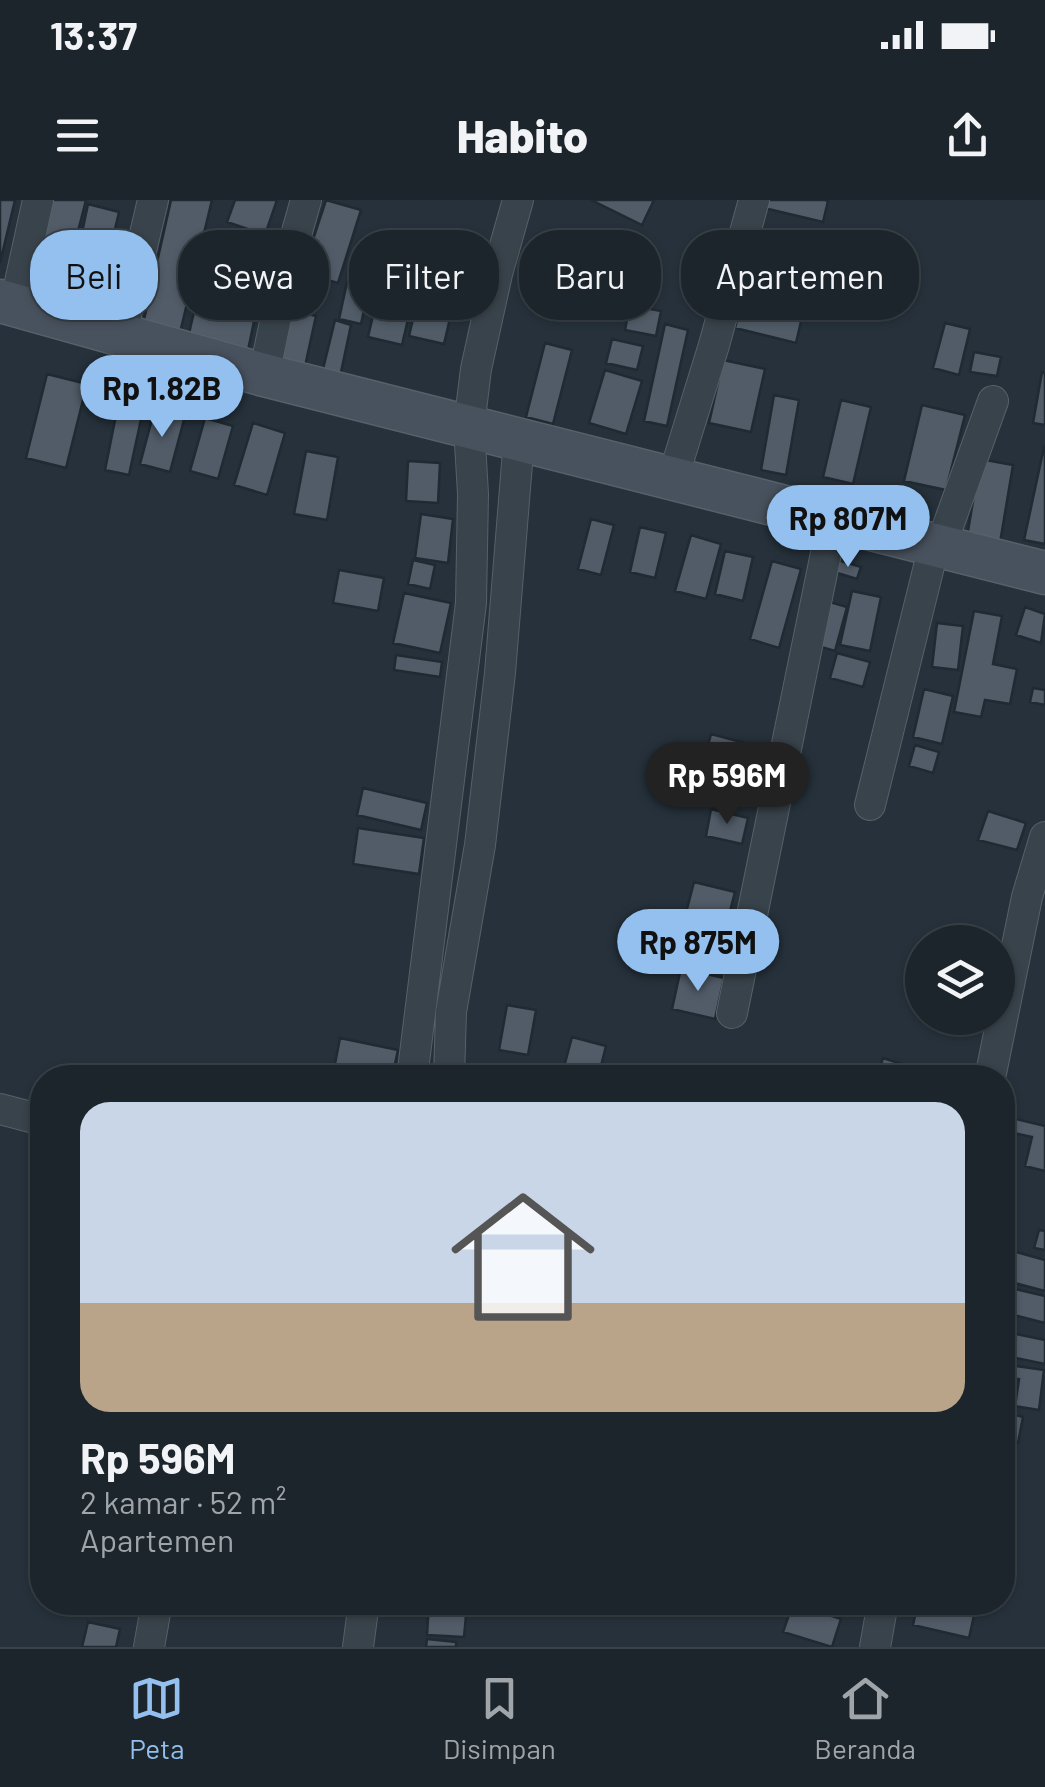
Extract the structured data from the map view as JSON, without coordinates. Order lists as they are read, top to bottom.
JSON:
{
  "page": {
    "status": "13:37",
    "header": "Habito",
    "chip": [
      "Beli",
      "Sewa",
      "Filter",
      "Baru",
      "Apartemen"
    ],
    "price": [
      "Rp 1.82B",
      "Rp 807M",
      "Rp 596M",
      "Rp 875M"
    ],
    "list": [
      {
        "name": "Rp 596M",
        "note": "2 kamar · 52 m² · Apartemen"
      }
    ],
    "tabs": ["Peta", "Disimpan", "Beranda"]
  }
}
